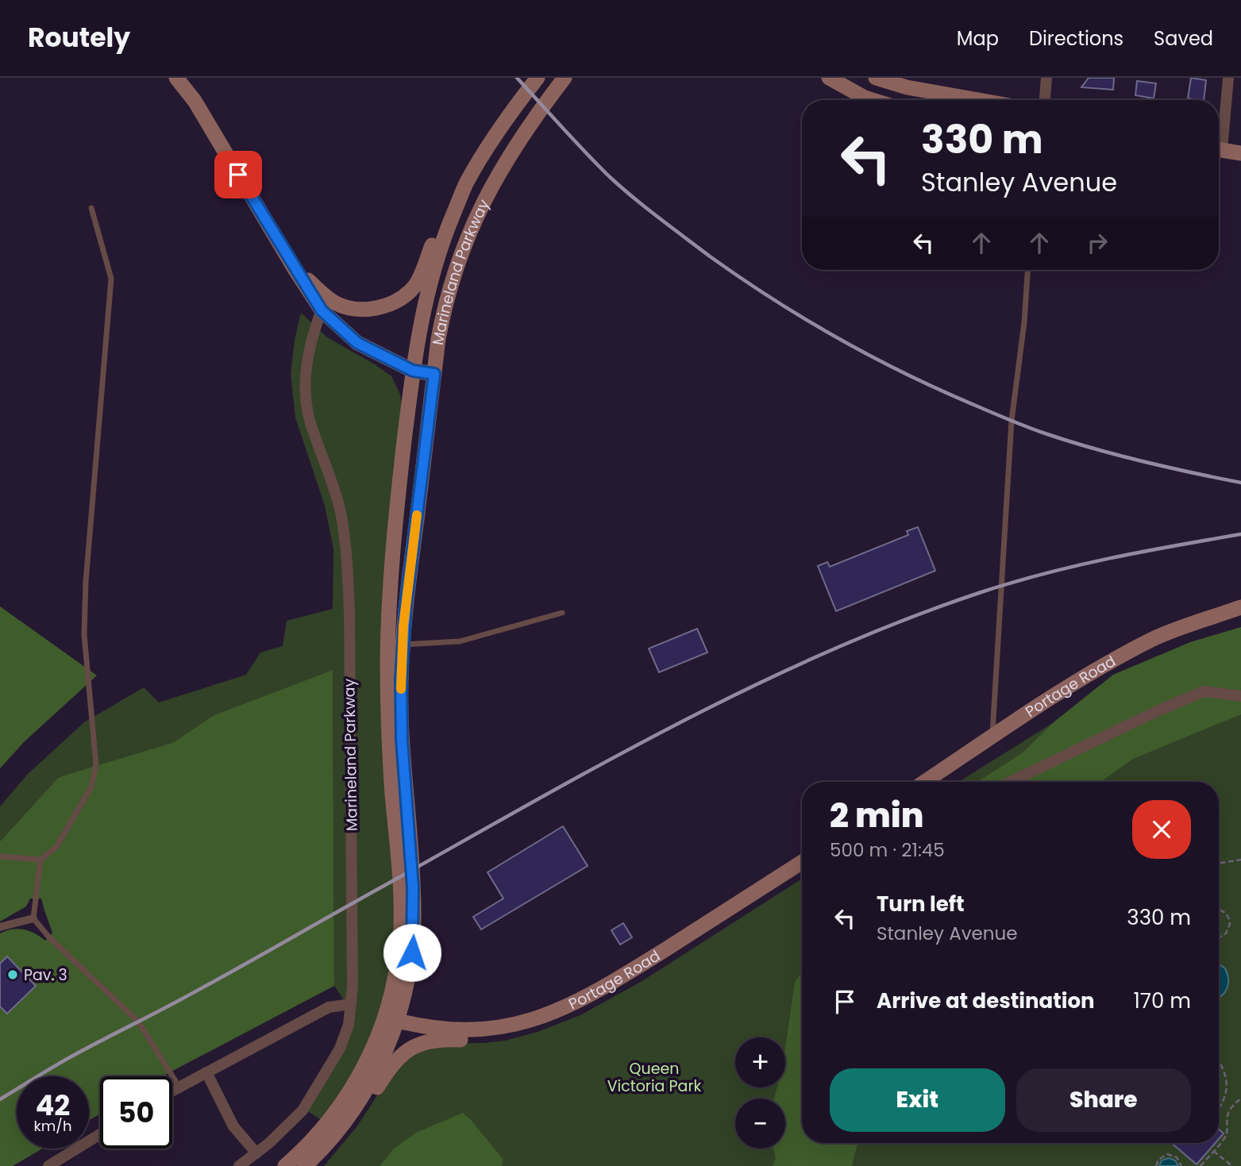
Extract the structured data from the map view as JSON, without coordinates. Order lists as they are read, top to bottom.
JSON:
{
  "streets": {
    "main road": ["Marineland Parkway", "Portage Road"]
  },
  "crossings": [
    ["Marineland Parkway", "Portage Road"]
  ],
  "parks": ["Queen Victoria Park"],
  "places": ["Pav. 3"],
  "page": {
    "header": "Routely",
    "nav": ["Map", "Directions", "Saved"],
    "turn": ["330 m", "Stanley Avenue"],
    "heading": ["2 min", "500 m · 21:45"],
    "list": [
      {
        "name": "Turn left",
        "note": "Stanley Avenue",
        "value": "330 m"
      },
      {
        "name": "Arrive at destination",
        "value": "170 m"
      }
    ],
    "map_buttons": ["+", "−"],
    "buttons": ["Exit", "Share"],
    "speed": "42 km/h",
    "limit": "50"
  }
}
